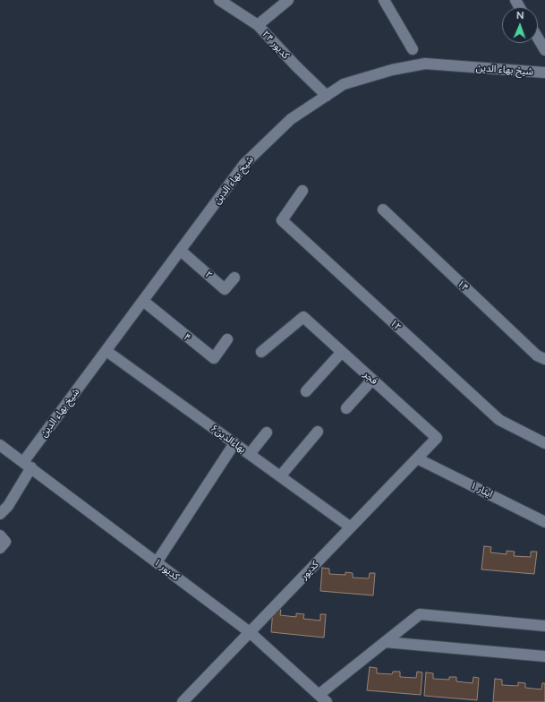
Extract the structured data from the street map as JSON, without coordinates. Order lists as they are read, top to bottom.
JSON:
{
  "streets": {
    "street": [
      "کدیور ۲۴",
      "شیخ بهاء الدین",
      "۲",
      "۱۴",
      "۱۲",
      "۴",
      "فجر",
      "۶بهاءالدين",
      "ایثار ۱",
      "کدیور ۱",
      "کدیور"
    ]
  },
  "crossings": [
    ["کدیور ۲۴", "شیخ بهاء الدین"],
    ["شیخ بهاء الدین", "۲"],
    ["شیخ بهاء الدین", "۴"],
    ["شیخ بهاء الدین", "۶بهاءالدين"],
    ["شیخ بهاء الدین", "کدیور ۱"],
    ["فجر", "کدیور"],
    ["۶بهاءالدين", "کدیور"],
    ["ایثار ۱", "کدیور"],
    ["کدیور ۱", "کدیور"]
  ],
  "north": "top"
}
